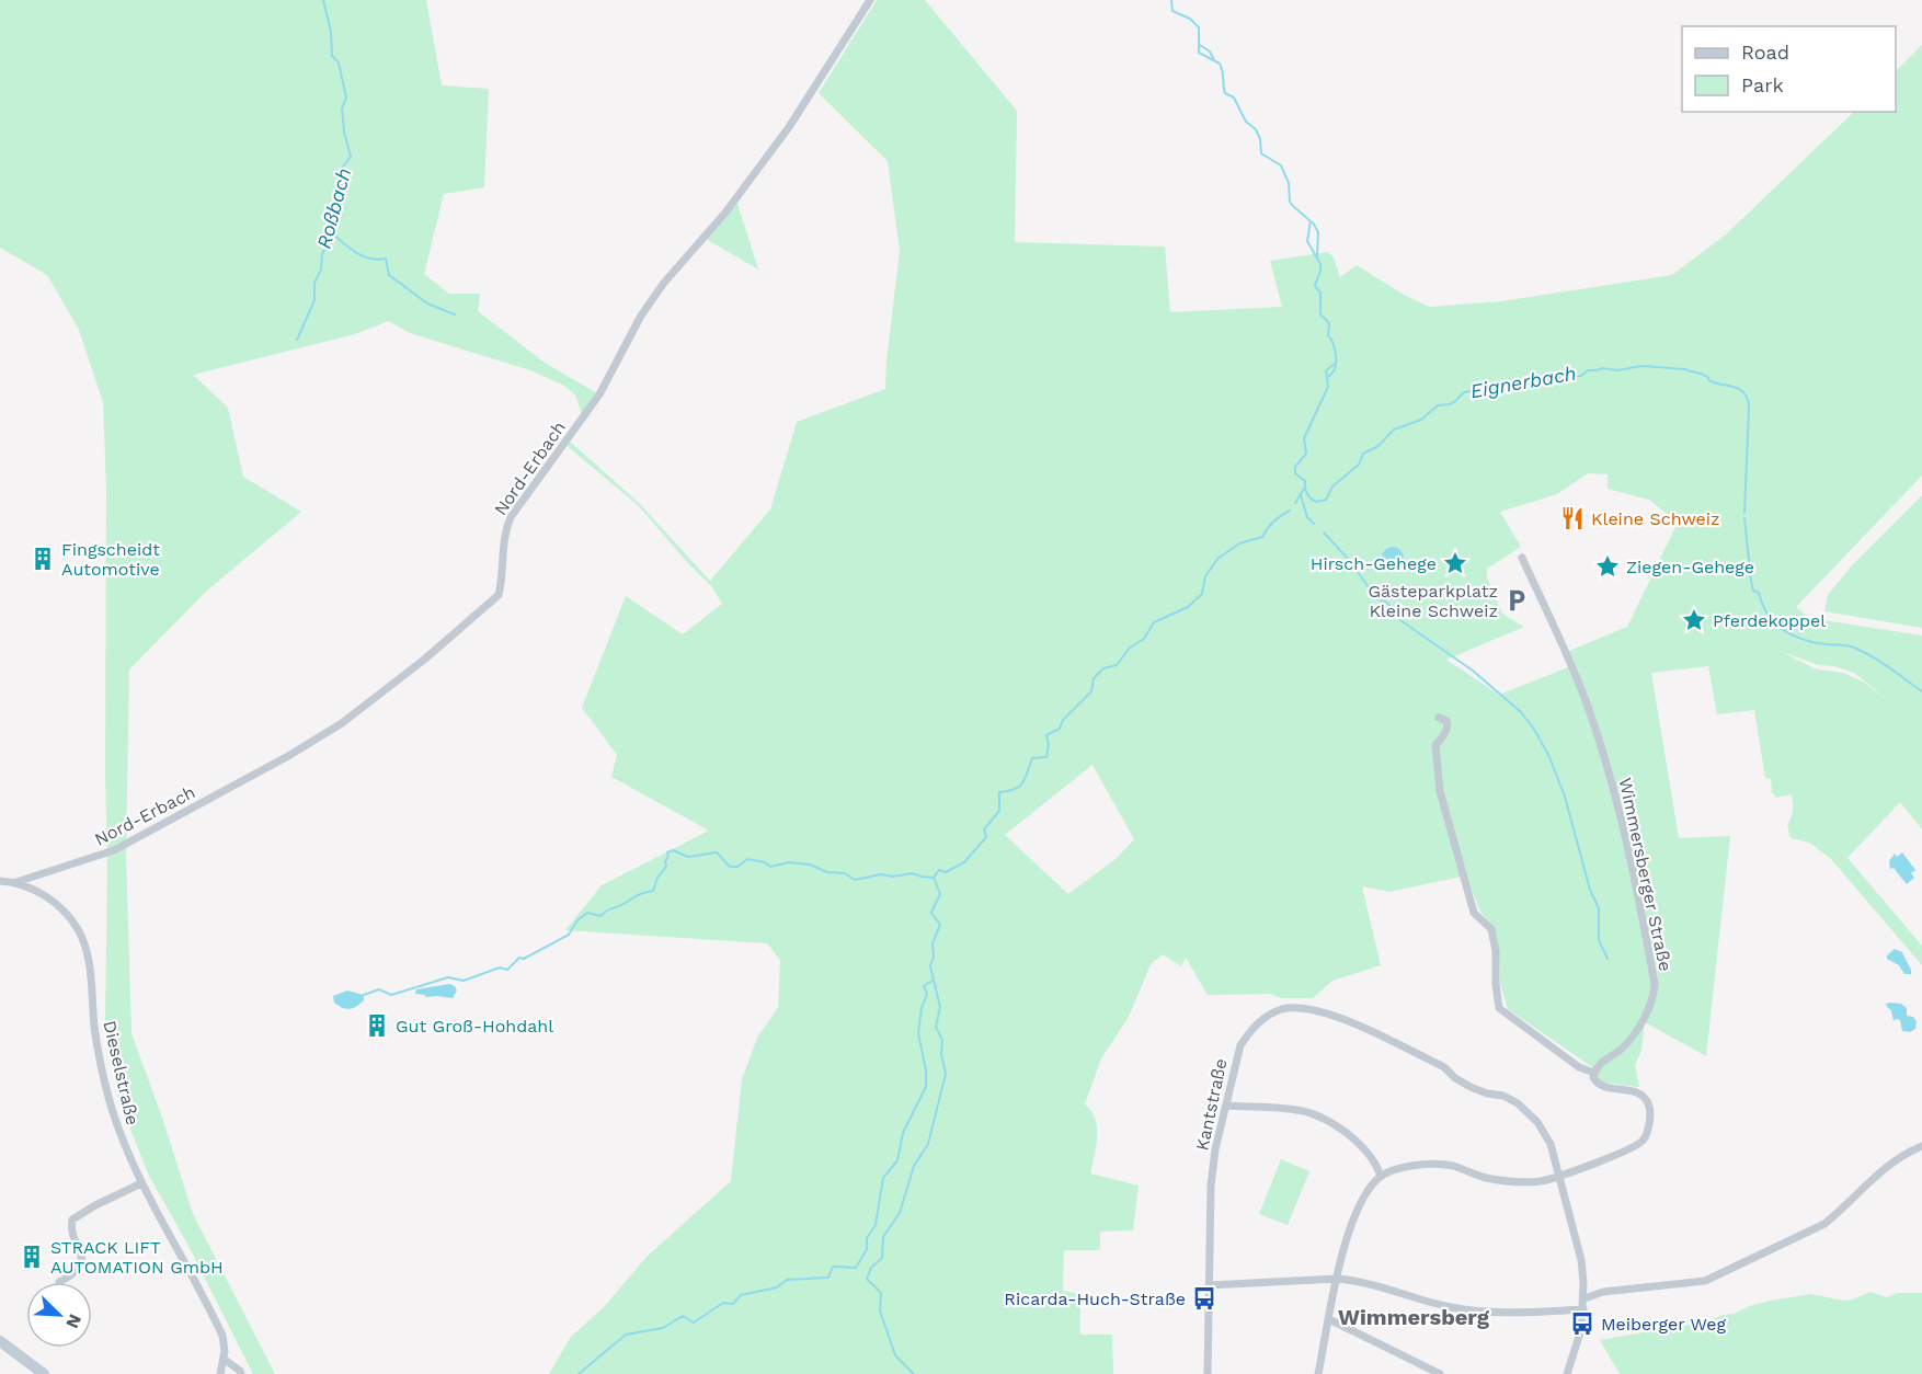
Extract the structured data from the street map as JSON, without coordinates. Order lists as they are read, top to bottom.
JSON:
{
  "streets": {
    "street": [
      "Nord-Erbach",
      "Wimmersberger Straße",
      "Dieselstraße",
      "Kantstraße"
    ]
  },
  "crossings": [
    ["Nord-Erbach", "Dieselstraße"]
  ],
  "districts": ["Wimmersberg"],
  "water": ["Roßbach", "Eignerbach"],
  "places": {
    "restaurant": ["Kleine Schweiz"],
    "building": ["Fingscheidt Automotive", "Gut Groß-Hohdahl", "STRACK LIFT AUTOMATION GmbH"],
    "place": ["Hirsch-Gehege", "Ziegen-Gehege", "Pferdekoppel"],
    "parking": ["Gästeparkplatz Kleine Schweiz"],
    "bus stop": ["Ricarda-Huch-Straße", "Meiberger Weg"]
  },
  "legend": ["Road", "Park"],
  "north": "bottom right"
}
